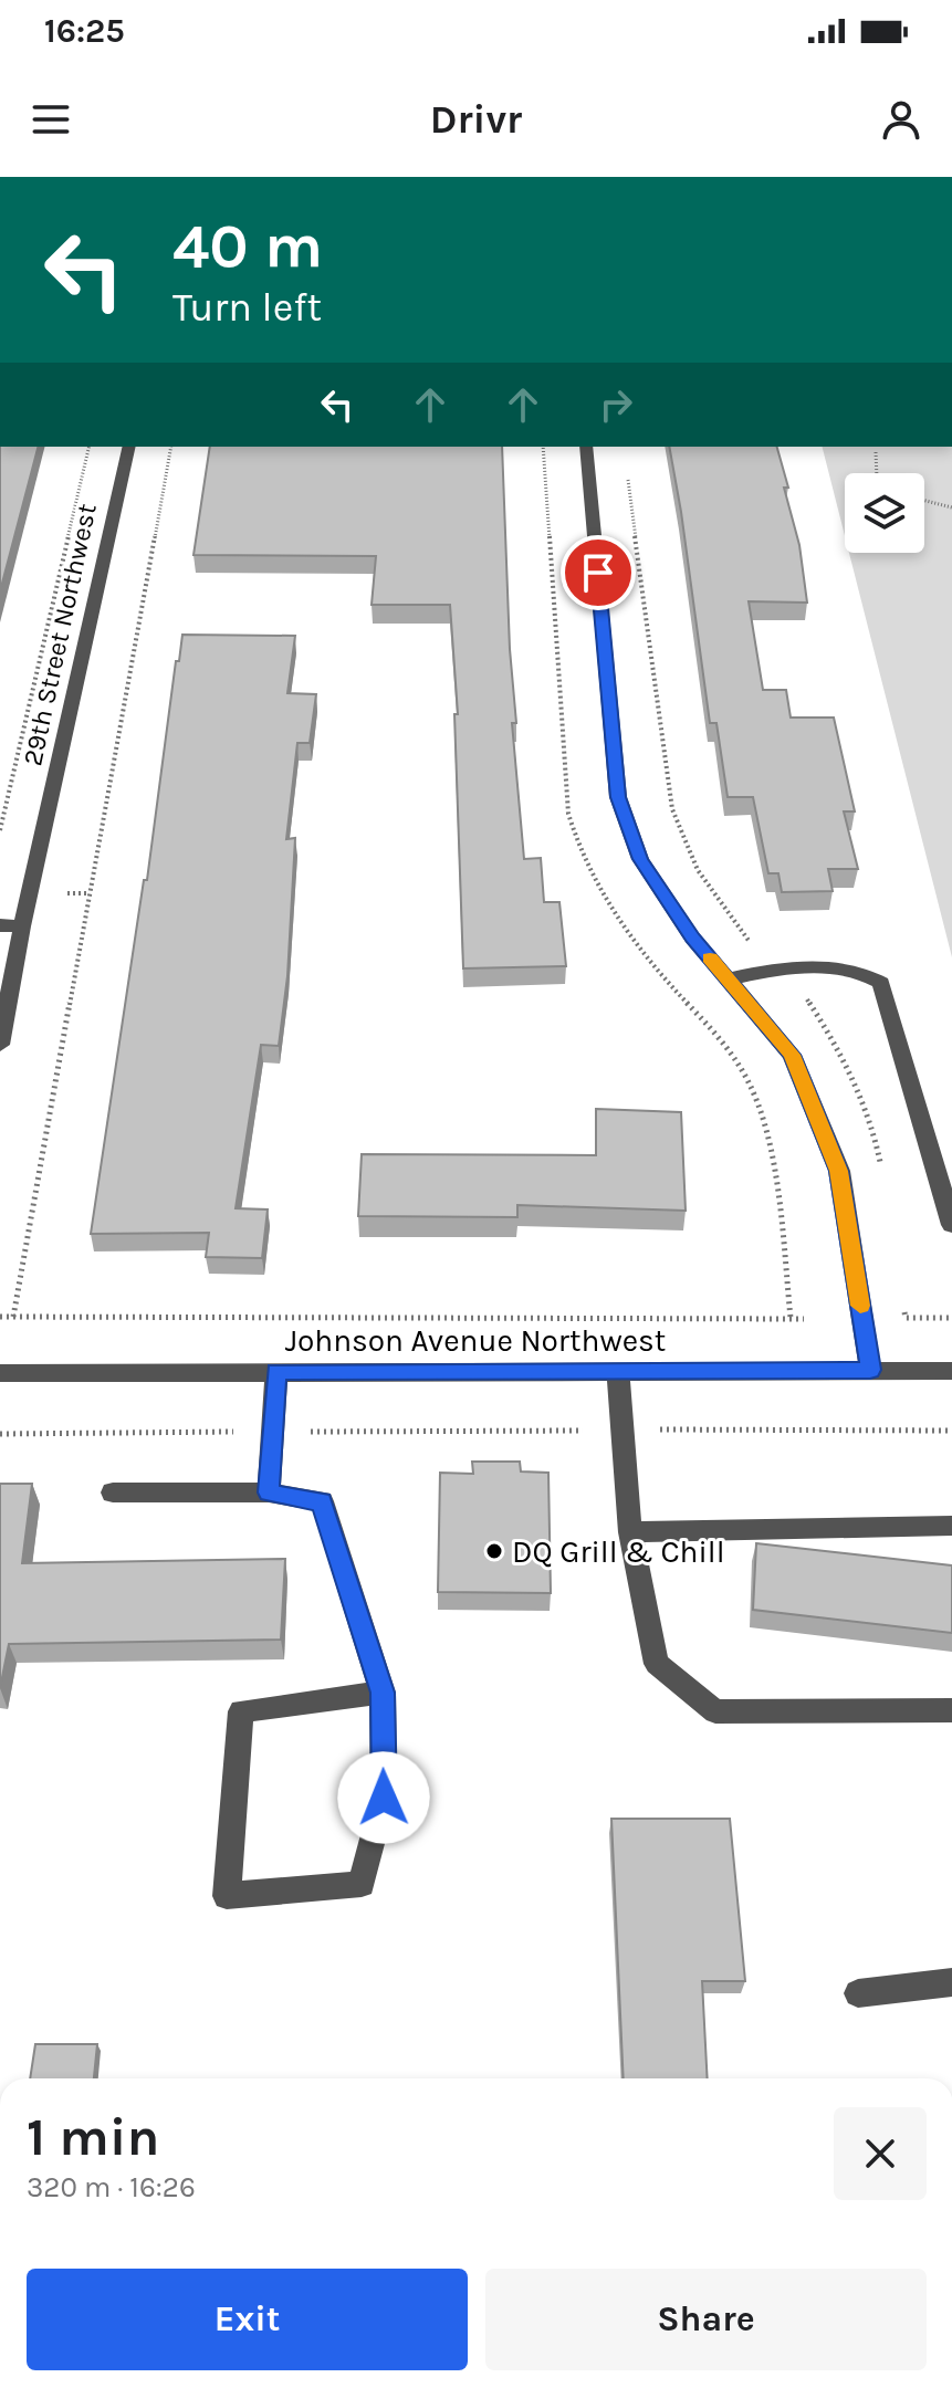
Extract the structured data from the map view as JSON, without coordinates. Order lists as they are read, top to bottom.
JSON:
{
  "streets": {
    "street": ["29th Street Northwest", "Johnson Avenue Northwest"]
  },
  "places": ["DQ Grill & Chill"],
  "page": {
    "status": "16:25",
    "header": "Drivr",
    "turn": ["40 m", "Turn left"],
    "heading": ["1 min", "320 m · 16:26"],
    "buttons": ["Exit", "Share"]
  }
}
